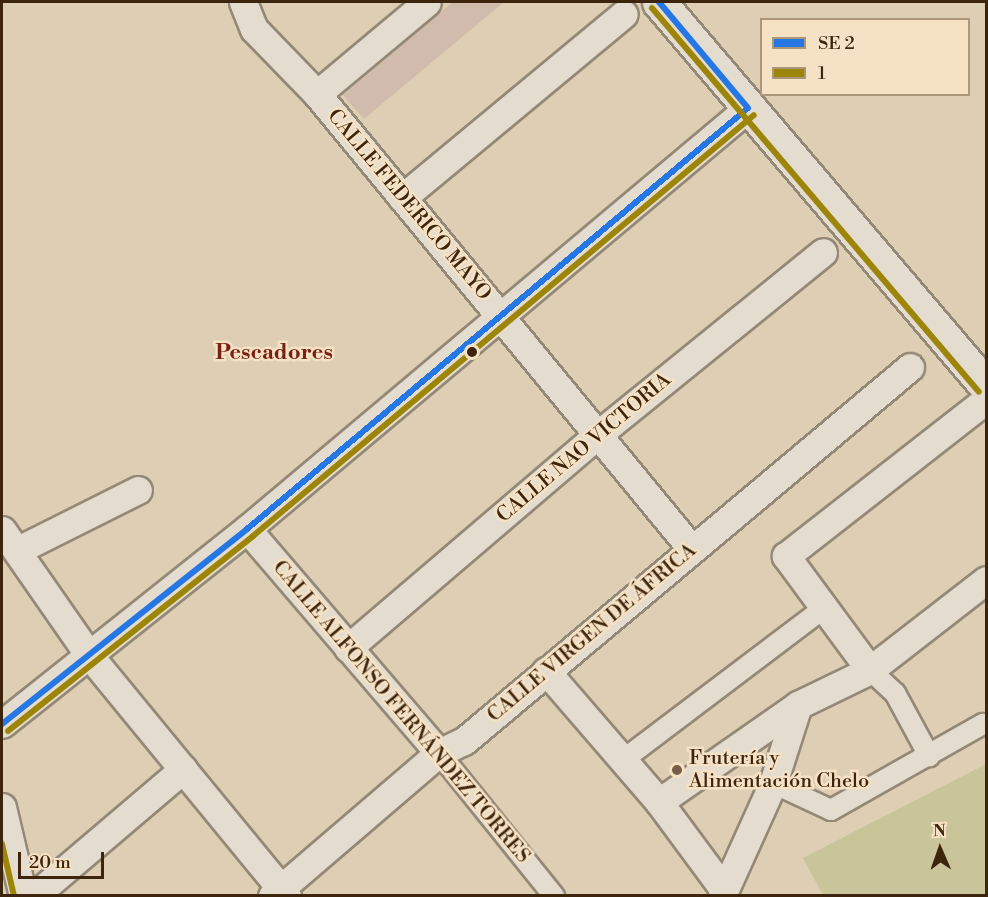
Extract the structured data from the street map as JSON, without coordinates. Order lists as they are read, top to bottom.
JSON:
{
  "streets": {
    "street": [
      "CALLE FEDERICO MAYO",
      "CALLE NAO VICTORIA",
      "CALLE VIRGEN DE ÁFRICA",
      "CALLE ALFONSO FERNÁNDEZ TORRES"
    ]
  },
  "crossings": [
    ["CALLE FEDERICO MAYO", "CALLE NAO VICTORIA"],
    ["CALLE FEDERICO MAYO", "CALLE VIRGEN DE ÁFRICA"],
    ["CALLE NAO VICTORIA", "CALLE ALFONSO FERNÁNDEZ TORRES"],
    ["CALLE VIRGEN DE ÁFRICA", "CALLE ALFONSO FERNÁNDEZ TORRES"]
  ],
  "districts": ["Pescadores"],
  "places": ["Frutería y Alimentación Chelo"],
  "lines": ["transit line 1"],
  "legend": ["SE 2", "1"],
  "scale_bar": "20 m",
  "north": "top"
}
